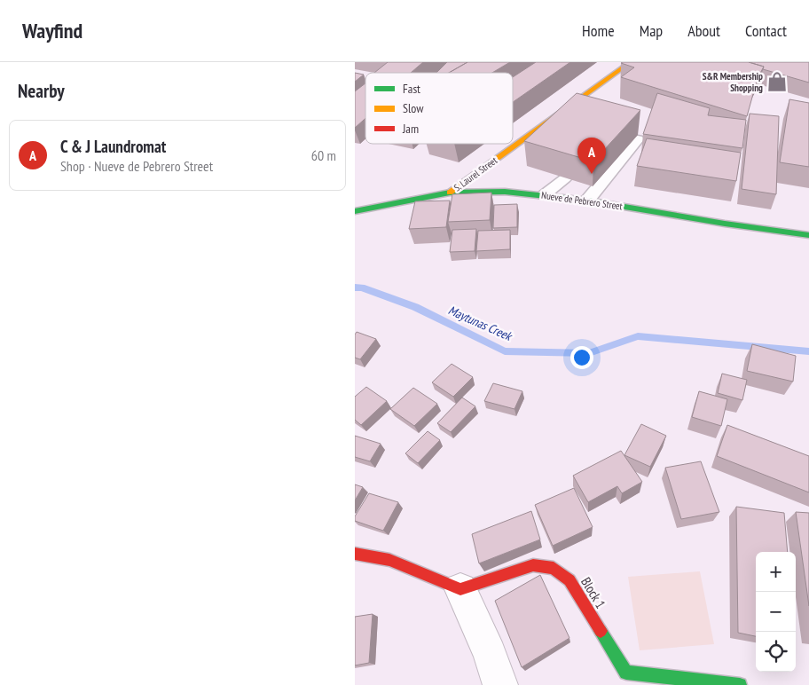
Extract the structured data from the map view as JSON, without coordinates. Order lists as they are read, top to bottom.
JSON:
{
  "streets": {
    "street": ["S. Laurel Street", "Nueve de Pebrero Street", "Block 1"]
  },
  "crossings": [
    ["S. Laurel Street", "Nueve de Pebrero Street"]
  ],
  "water": ["Maytunas Creek"],
  "places": {
    "shop": ["S&R Membership Shopping"]
  },
  "legend": ["Fast", "Slow", "Jam"],
  "page": {
    "header": "Wayfind",
    "nav": [
      "Home",
      "Map",
      "About",
      "Contact"
    ],
    "heading": "Nearby",
    "list": [
      {
        "mark": "A",
        "name": "C & J Laundromat",
        "note": "Shop · Nueve de Pebrero Street",
        "value": "60 m"
      }
    ],
    "pins": "A",
    "map_buttons": ["+", "−"]
  }
}
